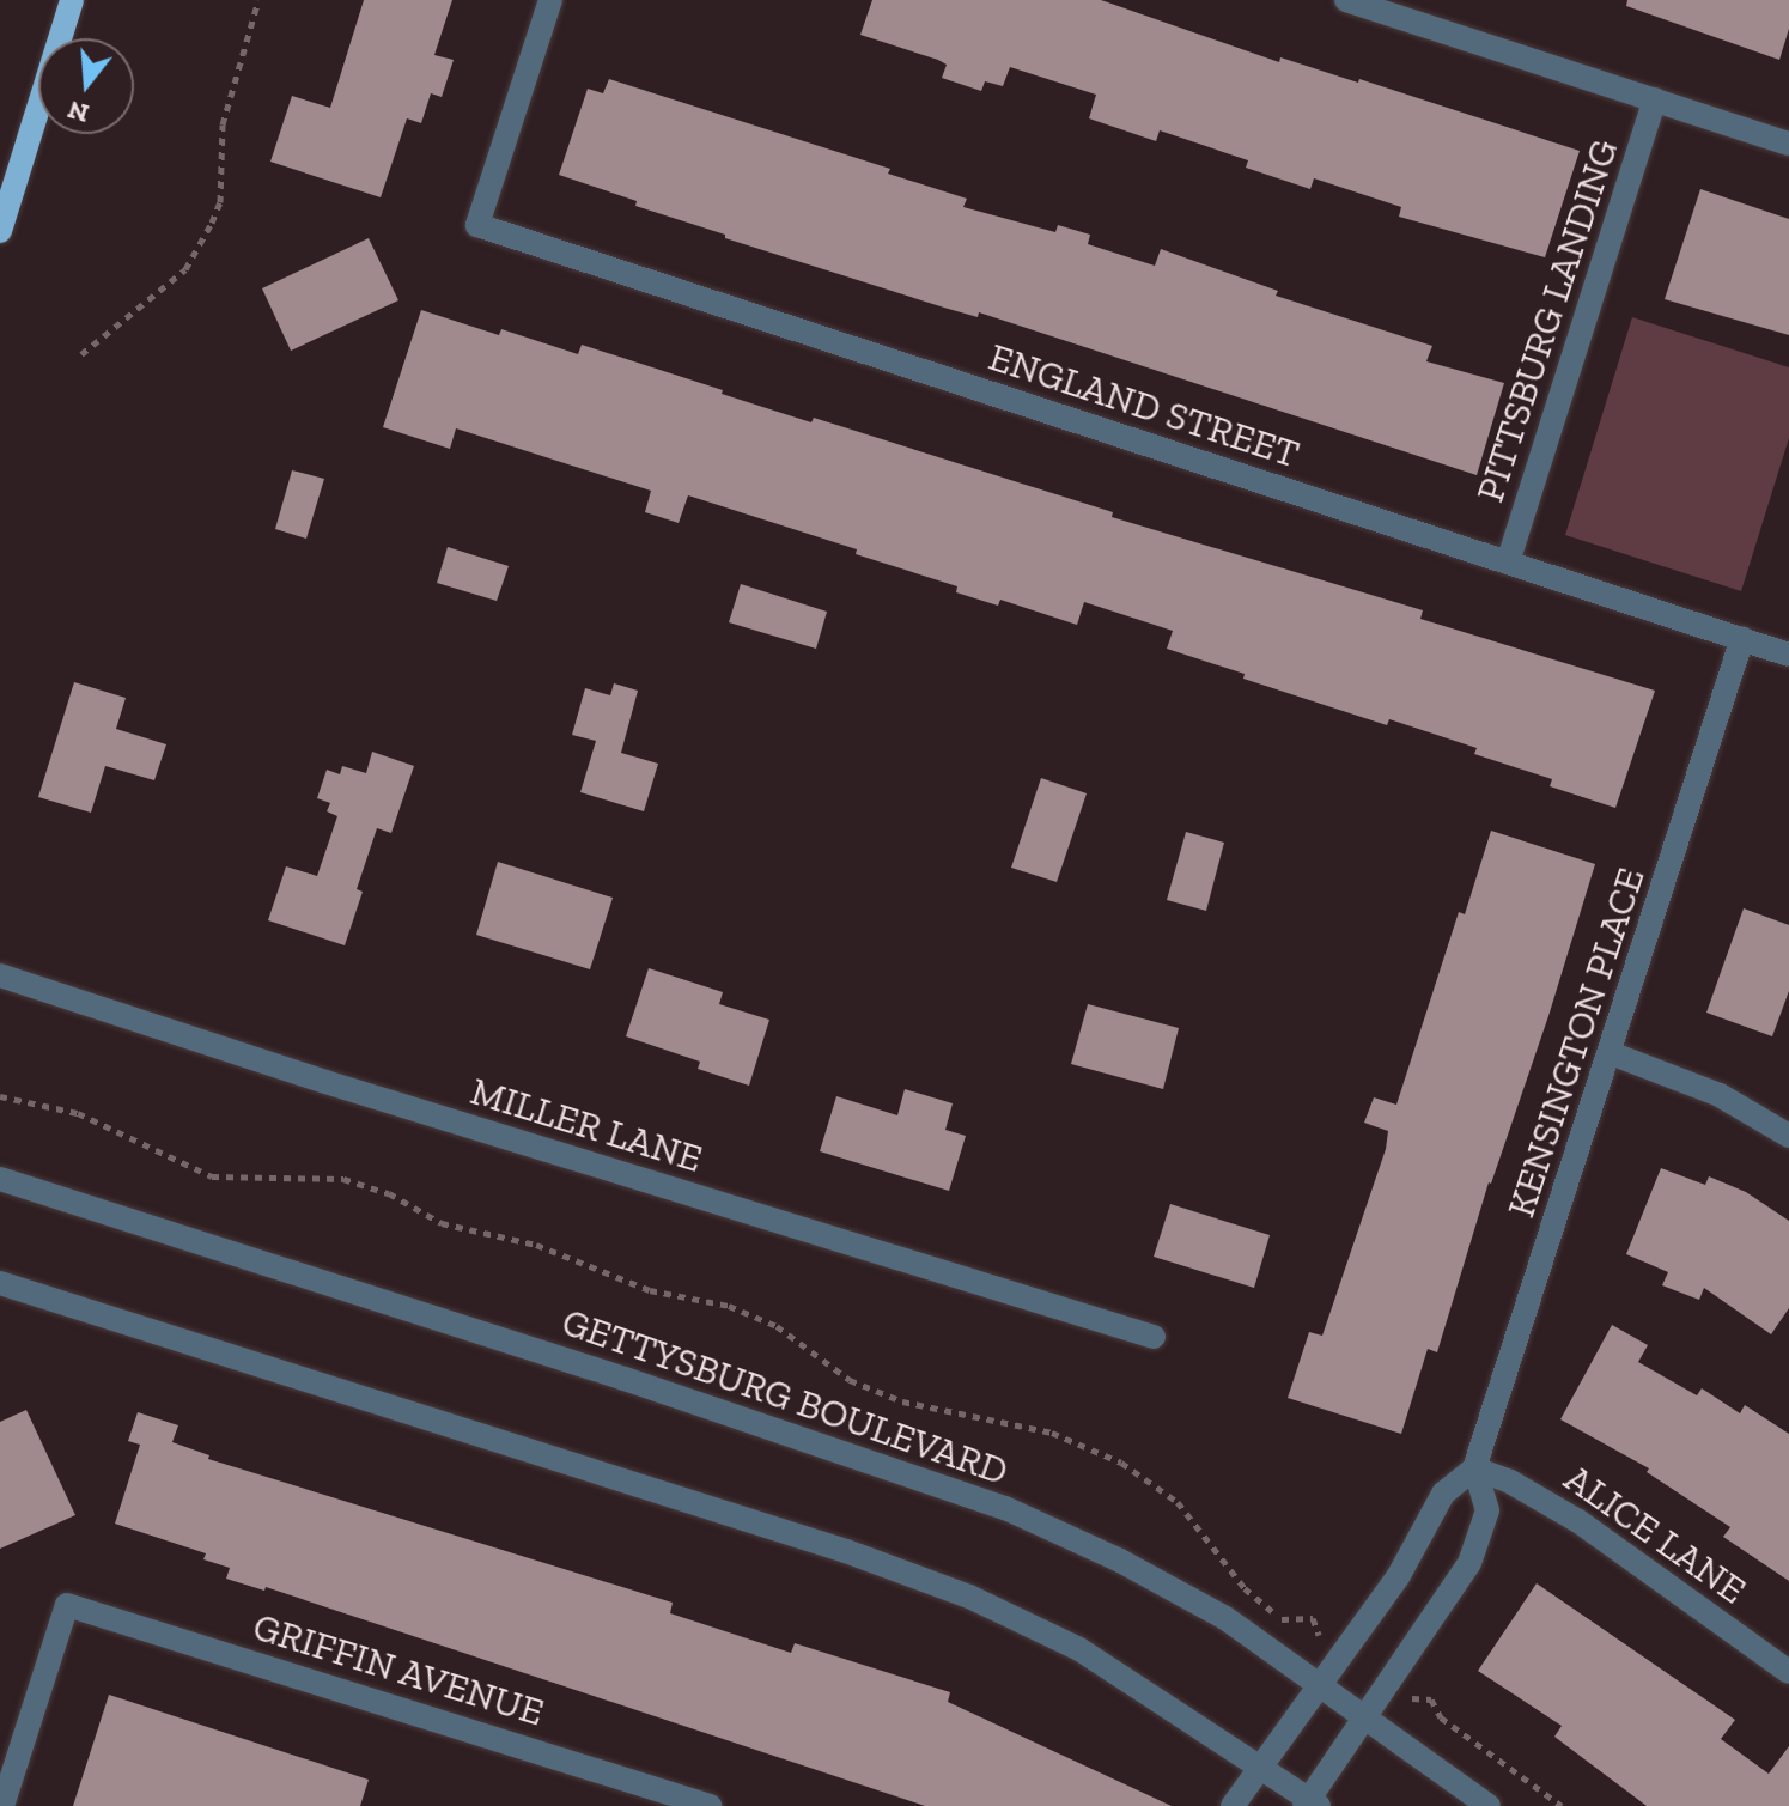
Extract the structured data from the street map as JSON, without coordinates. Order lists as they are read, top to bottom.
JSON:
{
  "streets": {
    "street": [
      "PITTSBURG LANDING",
      "ENGLAND STREET",
      "KENSINGTON PLACE",
      "MILLER LANE",
      "GETTYSBURG BOULEVARD",
      "ALICE LANE",
      "GRIFFIN AVENUE"
    ]
  },
  "crossings": [
    ["PITTSBURG LANDING", "ENGLAND STREET"],
    ["ENGLAND STREET", "KENSINGTON PLACE"],
    ["KENSINGTON PLACE", "GETTYSBURG BOULEVARD"],
    ["KENSINGTON PLACE", "ALICE LANE"]
  ],
  "north": "bottom"
}
